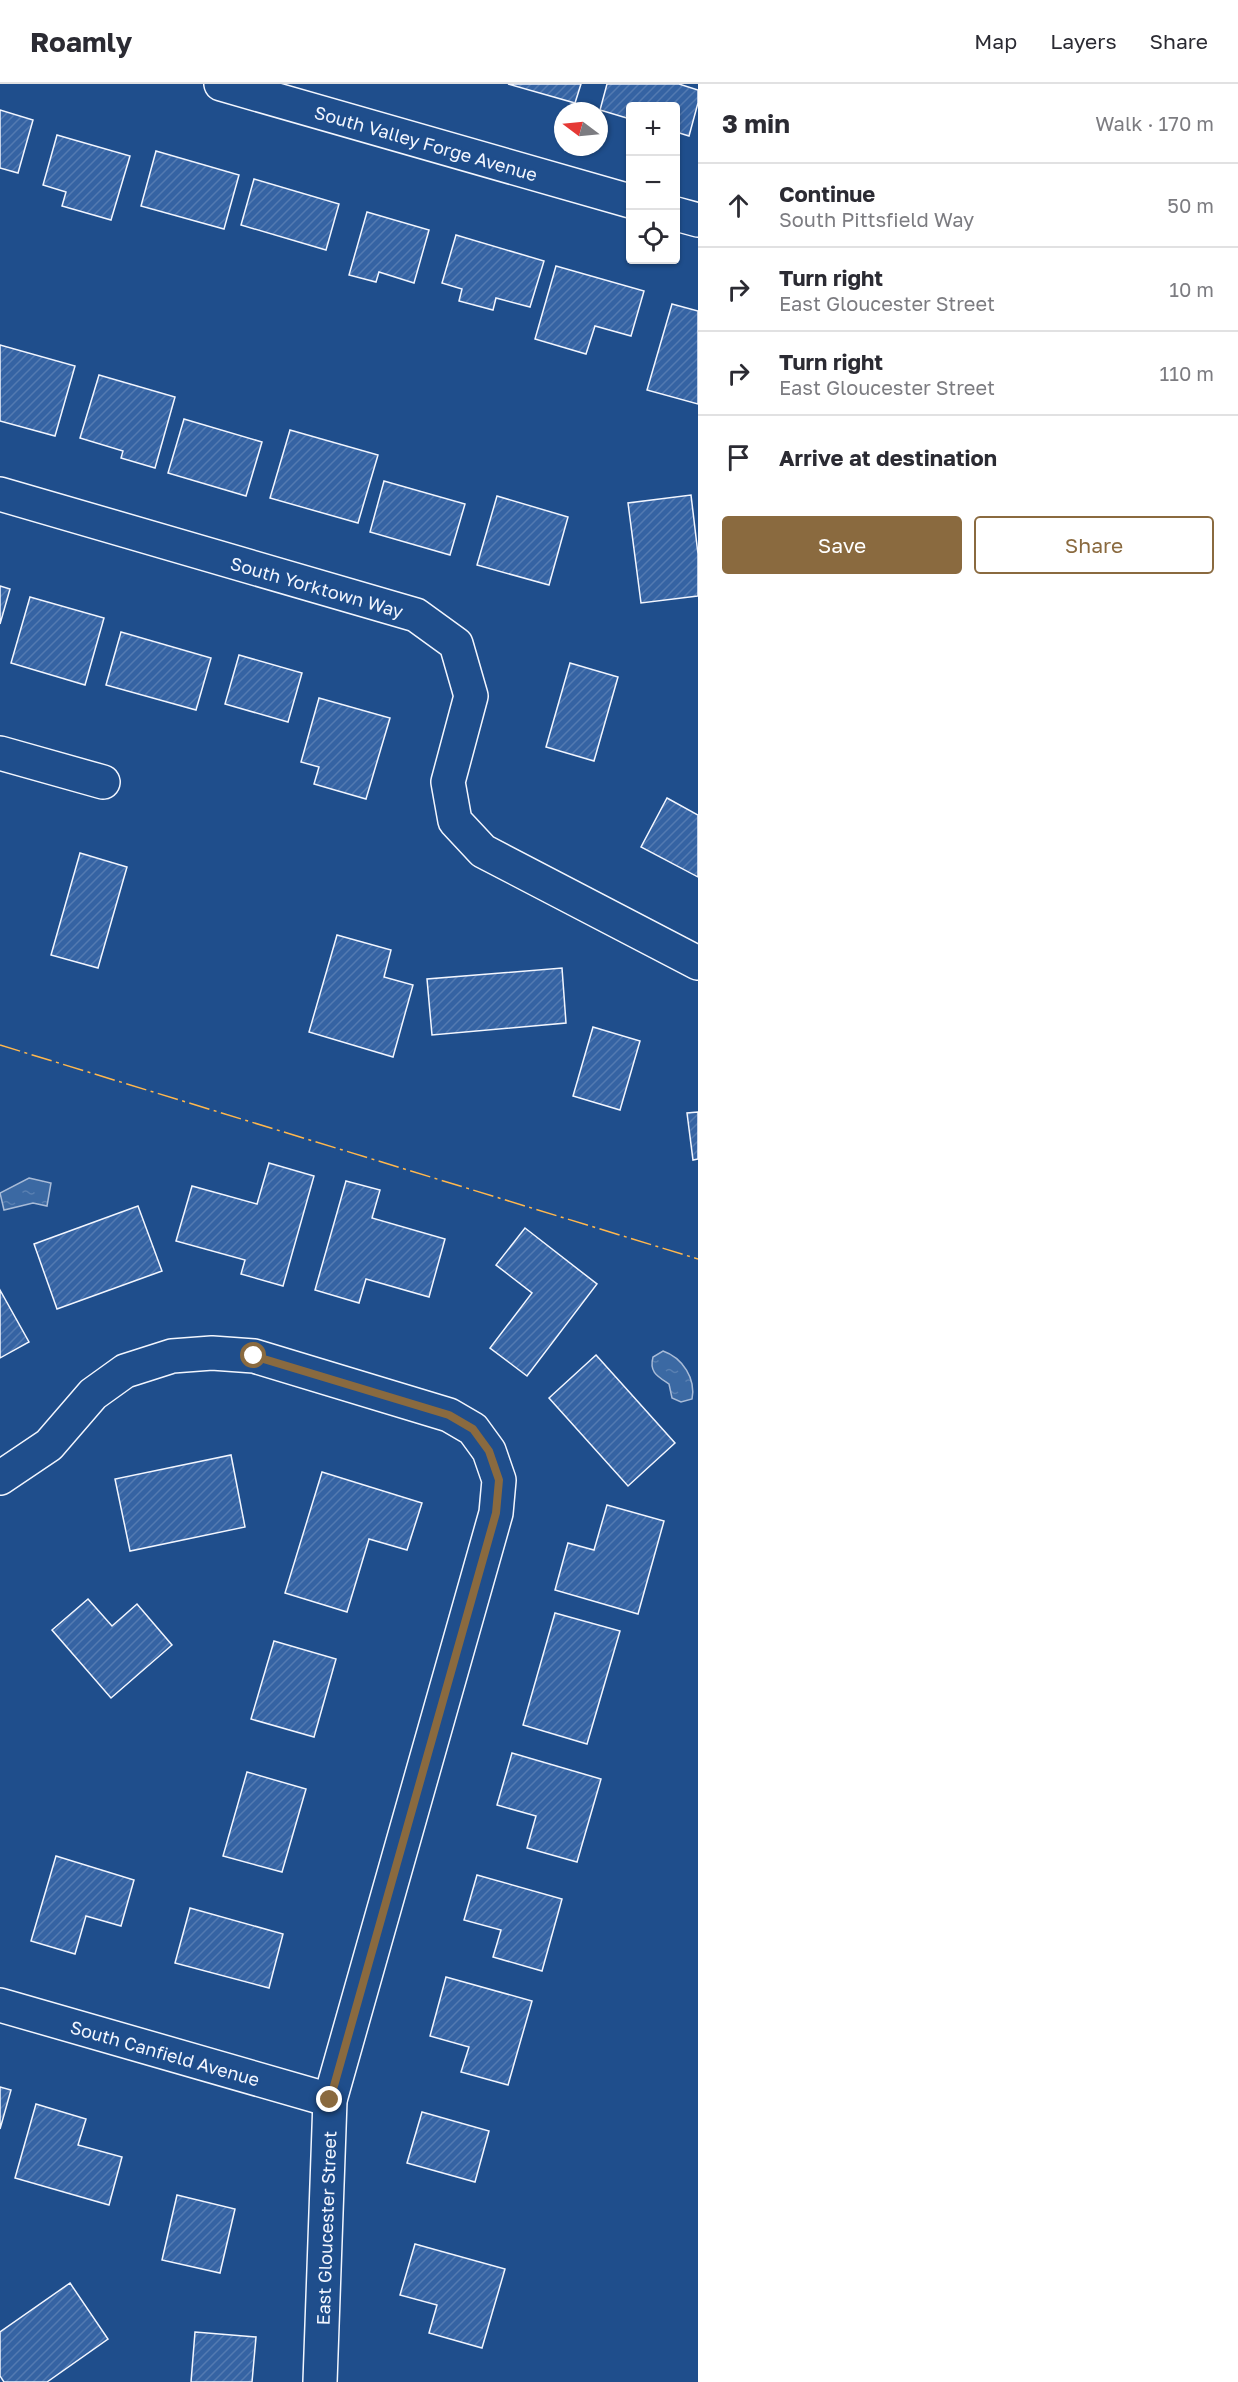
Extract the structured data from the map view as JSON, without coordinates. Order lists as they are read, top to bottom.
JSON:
{
  "streets": {
    "street": [
      "South Valley Forge Avenue",
      "South Yorktown Way",
      "South Canfield Avenue",
      "East Gloucester Street"
    ]
  },
  "crossings": [
    ["South Canfield Avenue", "East Gloucester Street"]
  ],
  "north": "left",
  "page": {
    "header": "Roamly",
    "nav": ["Map", "Layers", "Share"],
    "heading": ["3 min", "Walk · 170 m"],
    "map_buttons": ["+", "−"],
    "list": [
      ["Continue", "South Pittsfield Way", "50 m"],
      ["Turn right", "East Gloucester Street", "10 m"],
      ["Turn right", "East Gloucester Street", "110 m"],
      "Arrive at destination"
    ],
    "buttons": ["Save", "Share"]
  }
}
